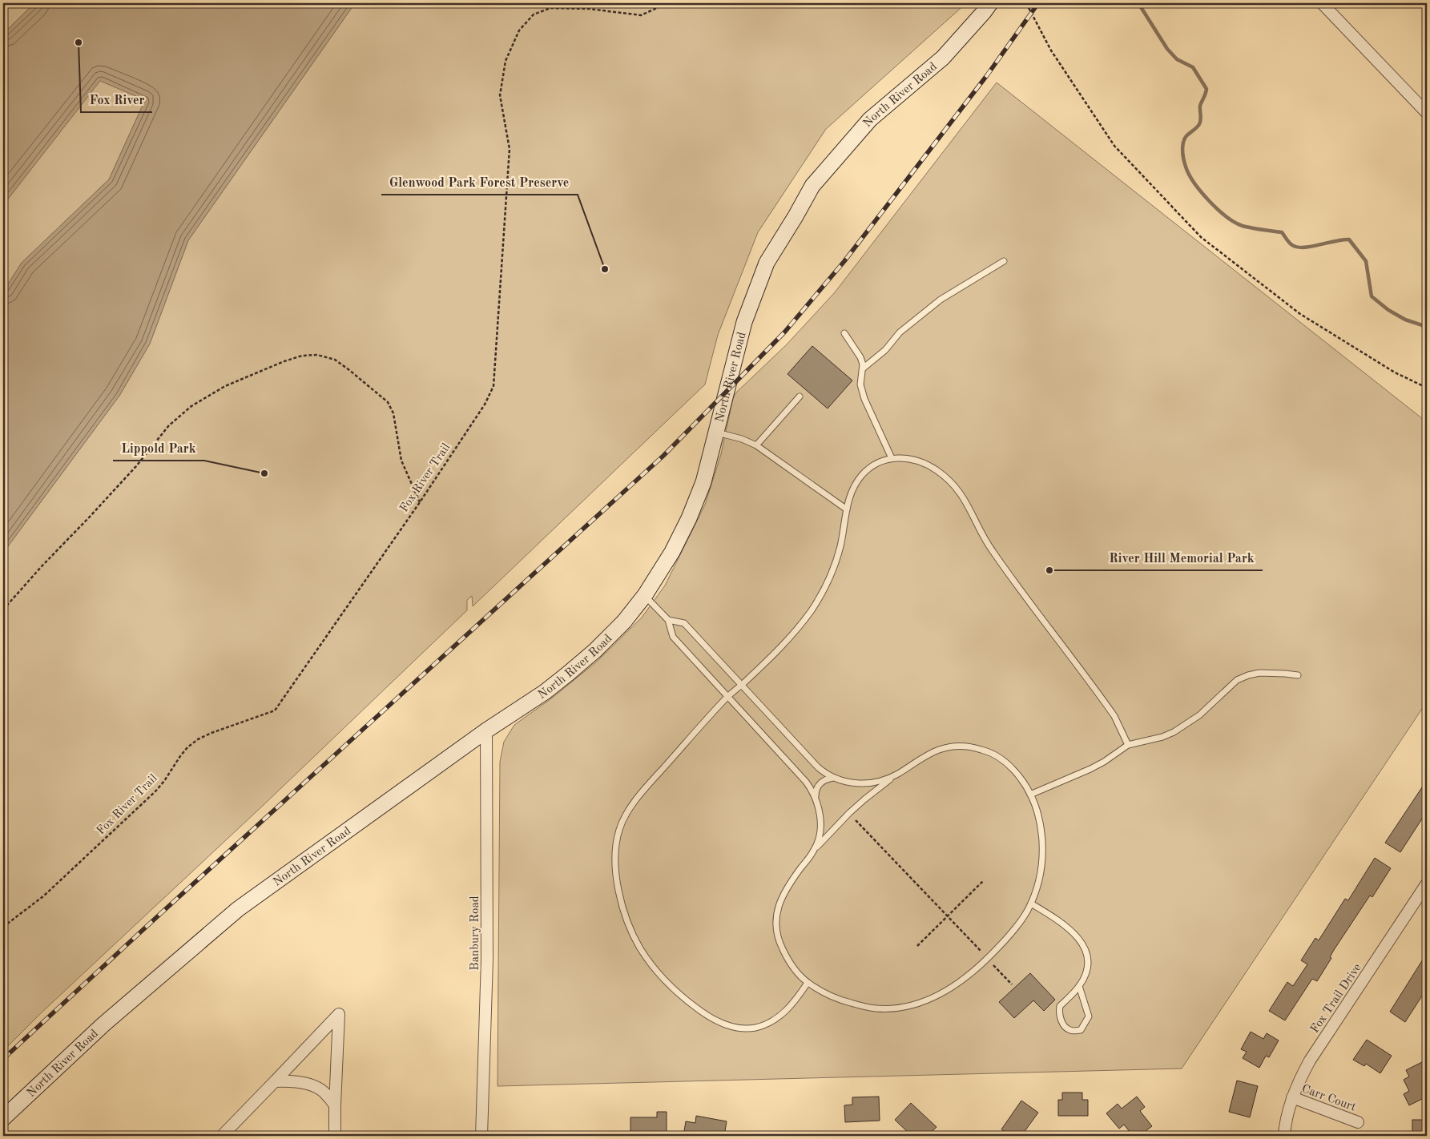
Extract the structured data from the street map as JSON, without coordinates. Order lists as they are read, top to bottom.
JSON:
{
  "streets": {
    "main road": ["North River Road"],
    "street": ["Banbury Road", "Fox Trail Drive", "Carr Court"],
    "path": ["Fox River Trail"]
  },
  "crossings": [
    ["North River Road", "Banbury Road"],
    ["Fox Trail Drive", "Carr Court"]
  ],
  "places": [
    "Fox River",
    "Glenwood Park Forest Preserve",
    "Lippold Park",
    "River Hill Memorial Park"
  ]
}
